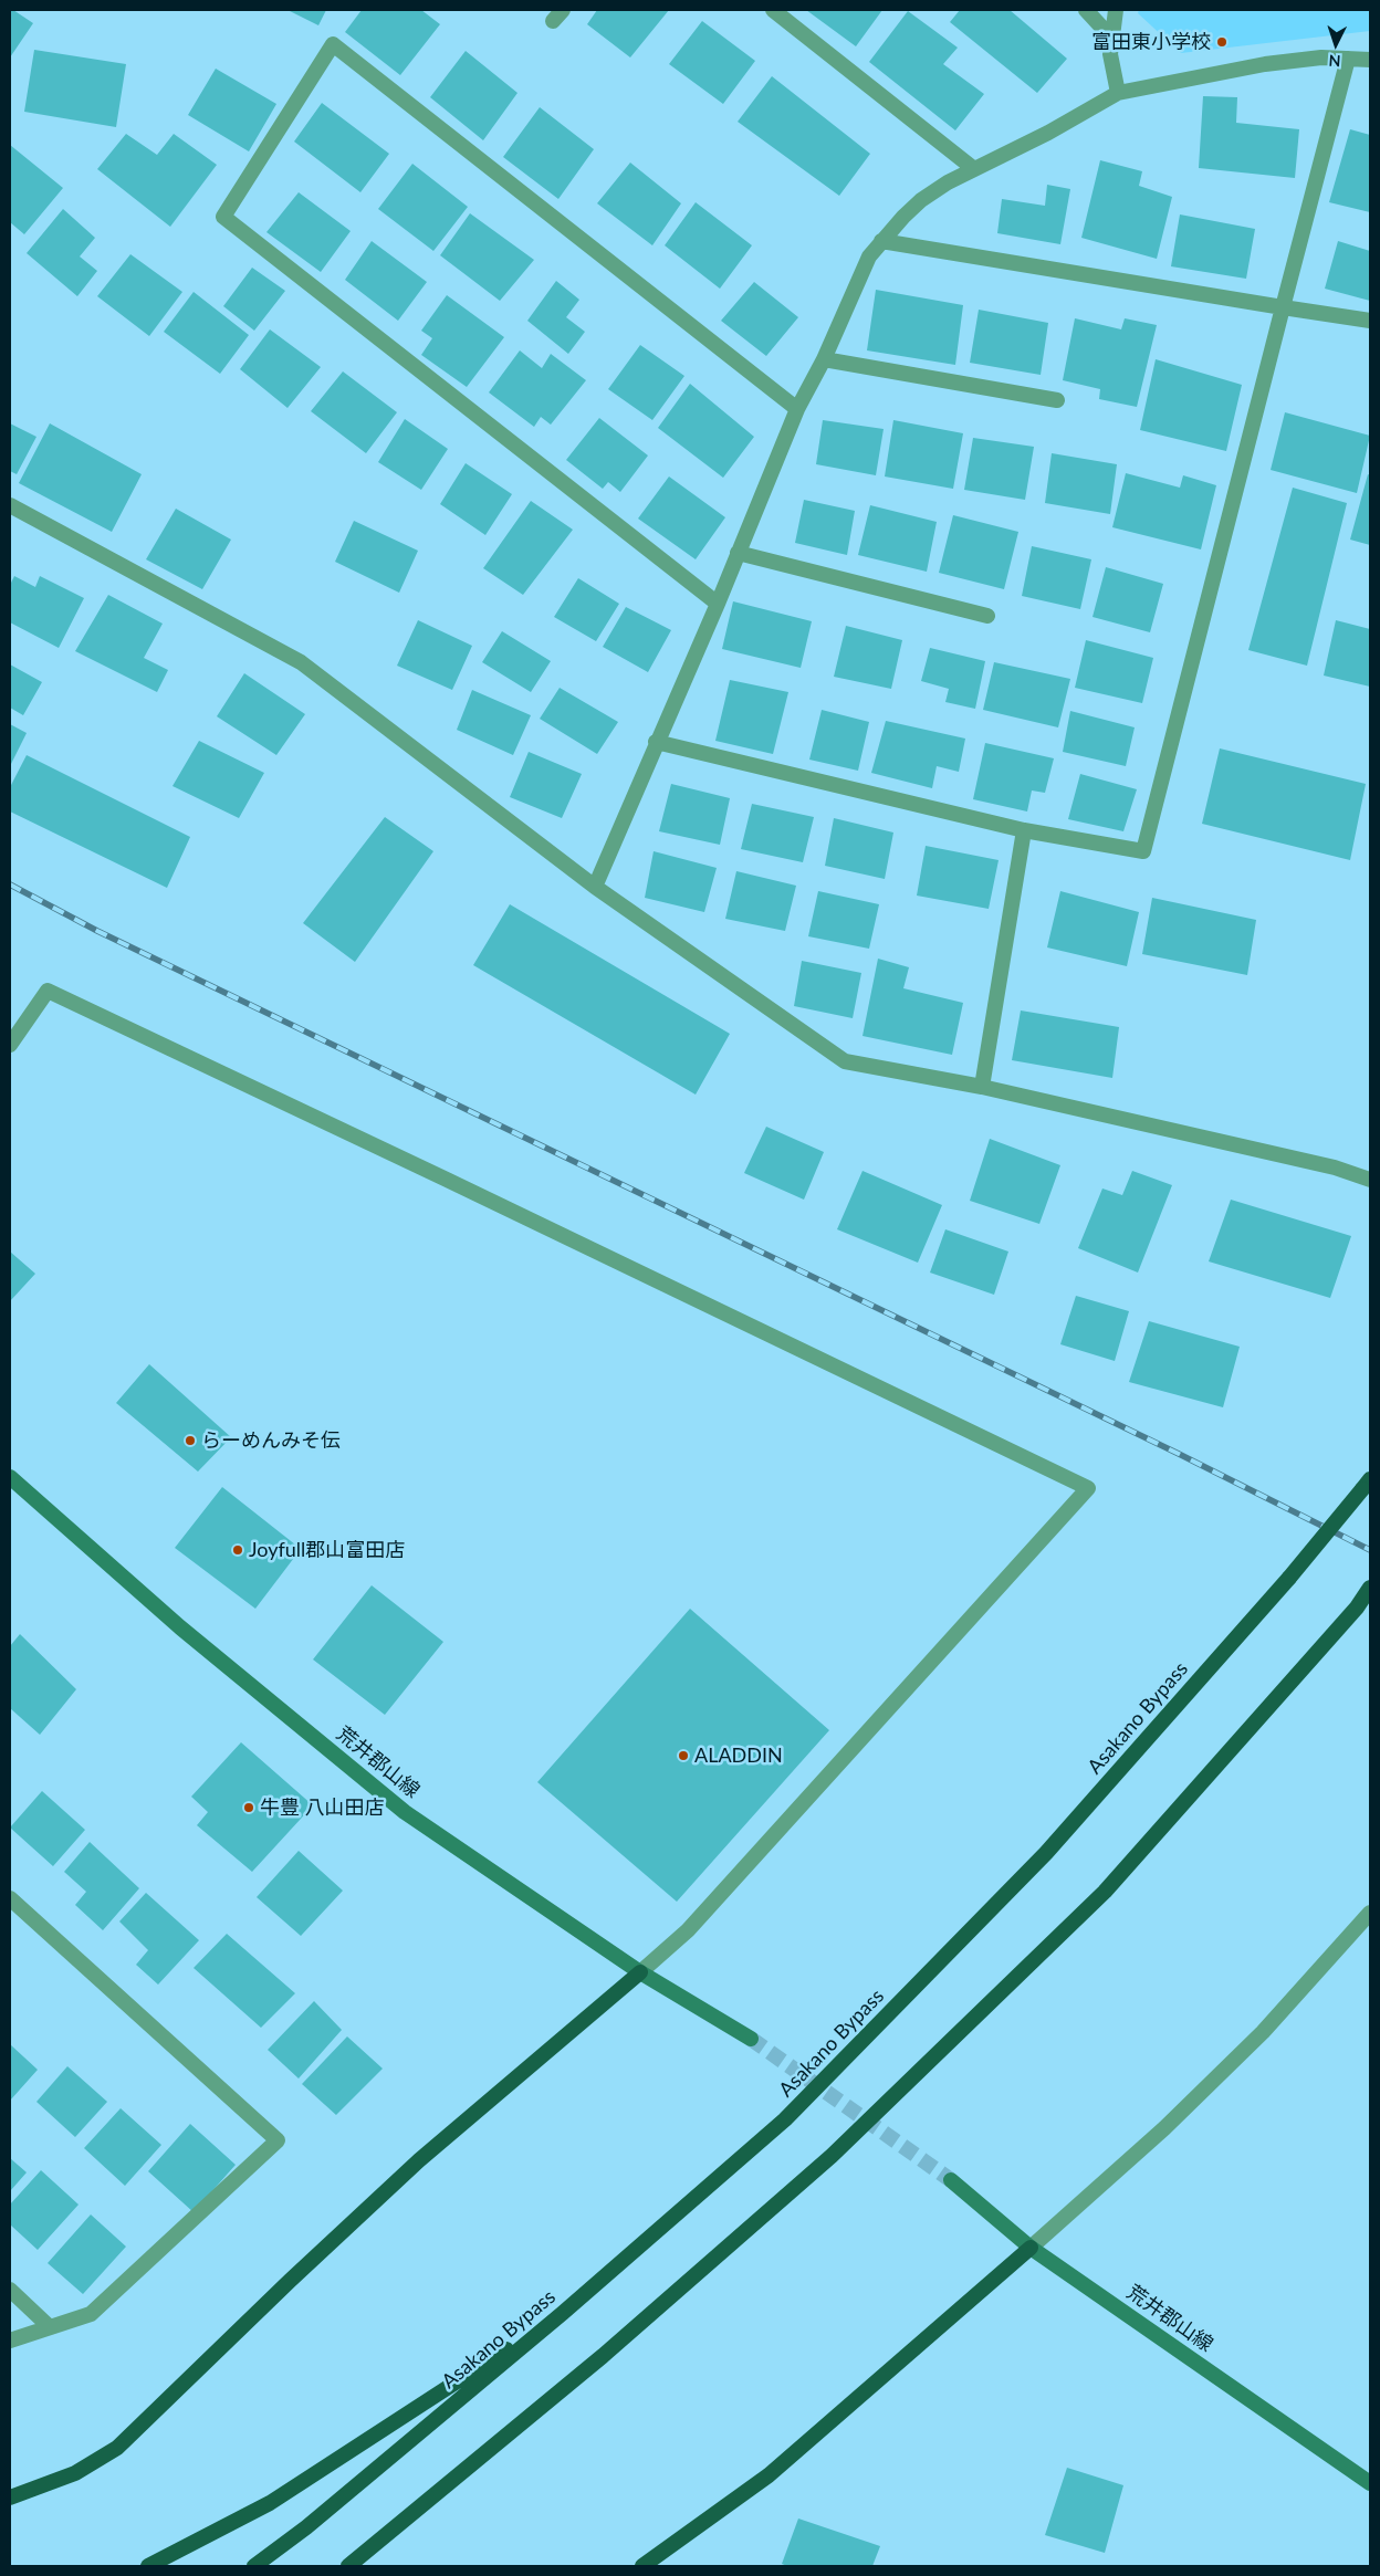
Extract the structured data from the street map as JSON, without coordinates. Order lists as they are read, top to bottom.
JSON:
{
  "streets": {
    "highway": ["Asakano Bypass"],
    "main road": ["荒井郡山線"]
  },
  "places": [
    "富田東小学校",
    "らーめんみそ伝",
    "Joyfull郡山富田店",
    "ALADDIN",
    "牛豊 八山田店"
  ],
  "north": "bottom"
}
